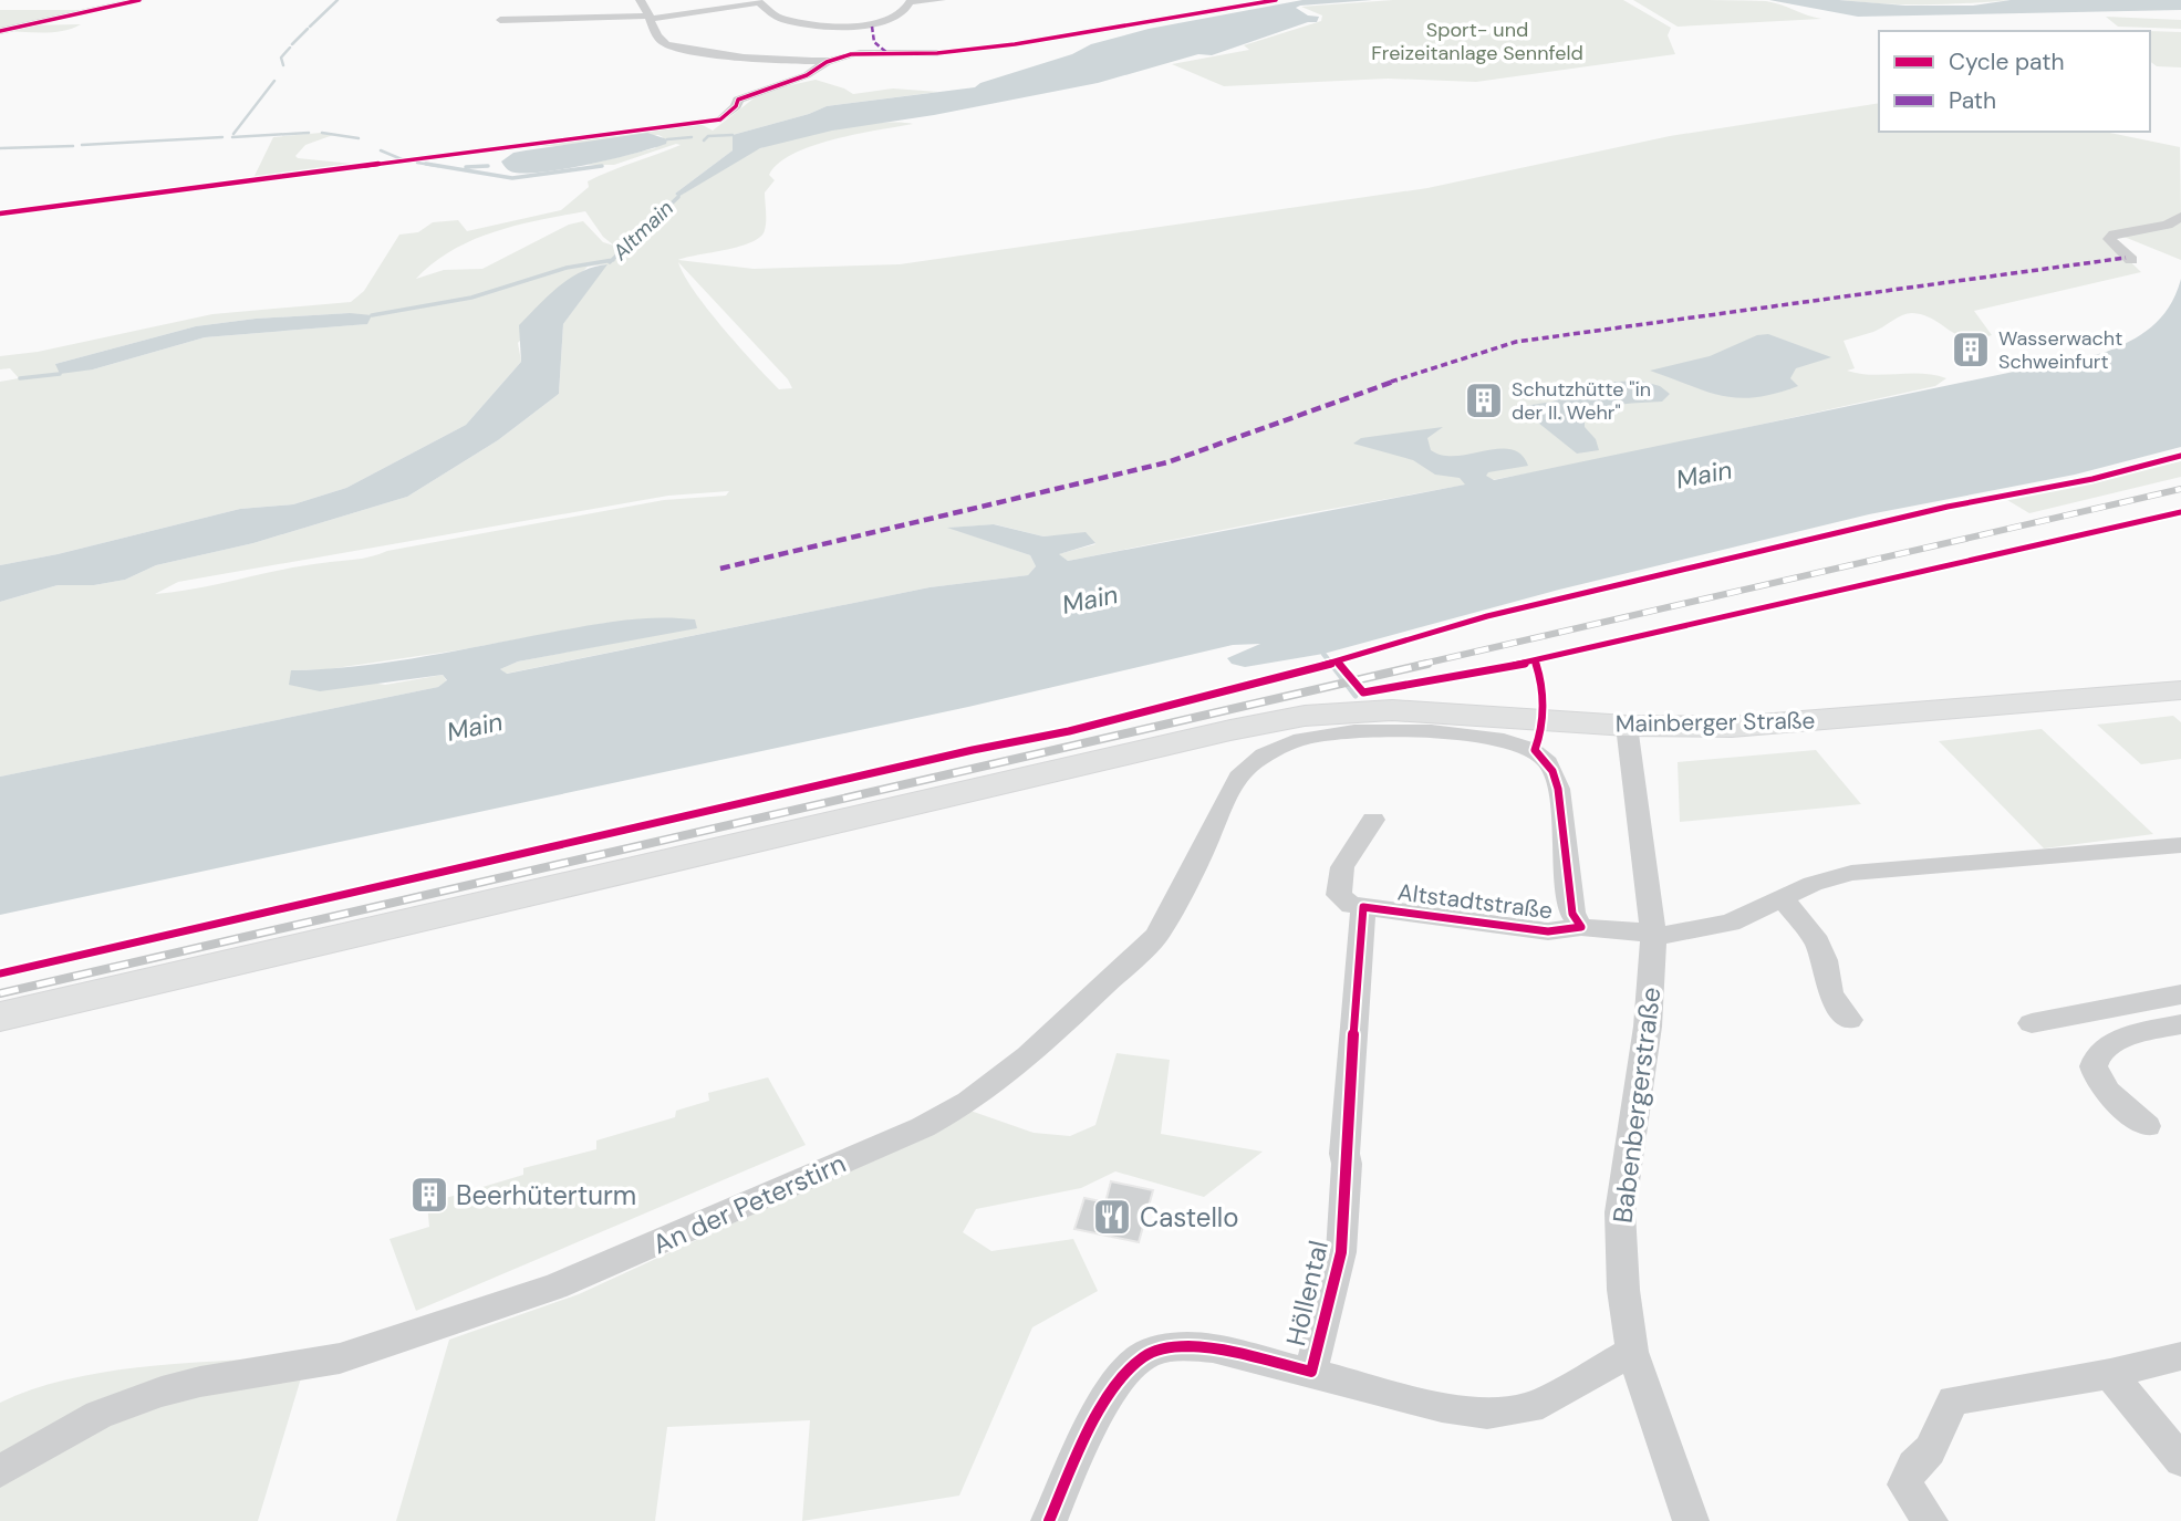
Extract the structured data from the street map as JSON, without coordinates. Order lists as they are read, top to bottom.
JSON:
{
  "streets": {
    "main road": ["Mainberger Straße"],
    "street": [
      "Altstadtstraße",
      "Babenbergerstraße",
      "An der Peterstirn",
      "Höllental"
    ]
  },
  "crossings": [
    ["Mainberger Straße", "Babenbergerstraße"],
    ["Altstadtstraße", "Babenbergerstraße"],
    ["Altstadtstraße", "An der Peterstirn"],
    ["Altstadtstraße", "Höllental"],
    ["Babenbergerstraße", "Höllental"]
  ],
  "water": ["Altmain", "Main"],
  "parks": ["Sport- und Freizeitanlage Sennfeld"],
  "places": {
    "building": ["Wasserwacht Schweinfurt", "Schutzhütte \"in der II. Wehr\"", "Beerhüterturm"],
    "restaurant": ["Castello"]
  },
  "legend": ["Cycle path", "Path"]
}
